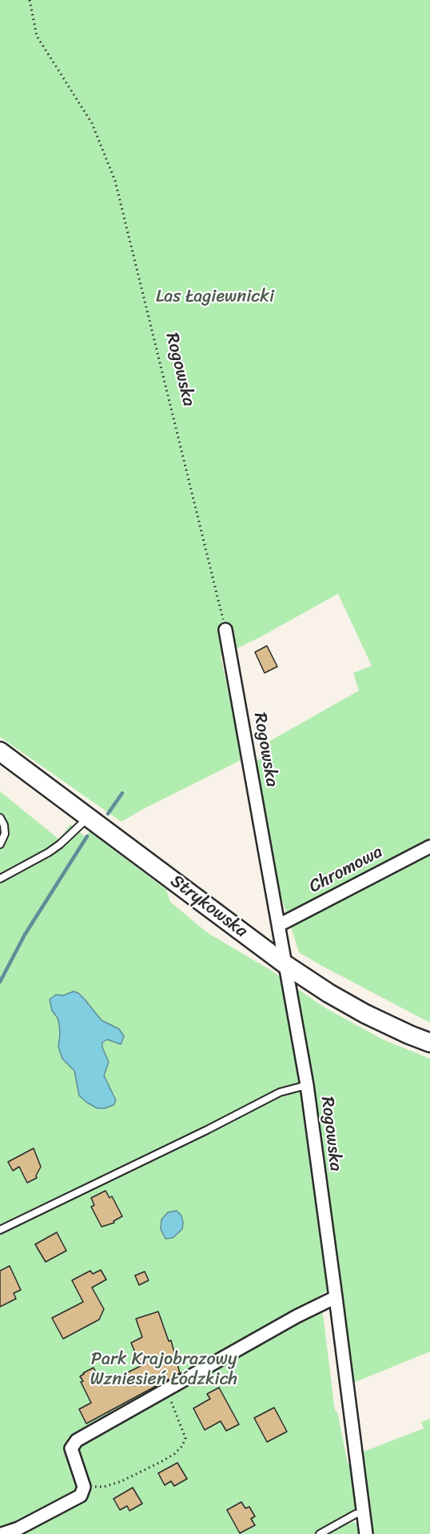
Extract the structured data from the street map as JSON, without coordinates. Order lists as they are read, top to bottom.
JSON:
{
  "streets": {
    "main road": ["Strykowska"],
    "street": ["Rogowska", "Chromowa"]
  },
  "crossings": [
    ["Rogowska", "Chromowa"],
    ["Rogowska", "Strykowska"]
  ],
  "parks": ["Las Łagiewnicki", "Park Krajobrazowy Wzniesień Łódzkich"]
}
